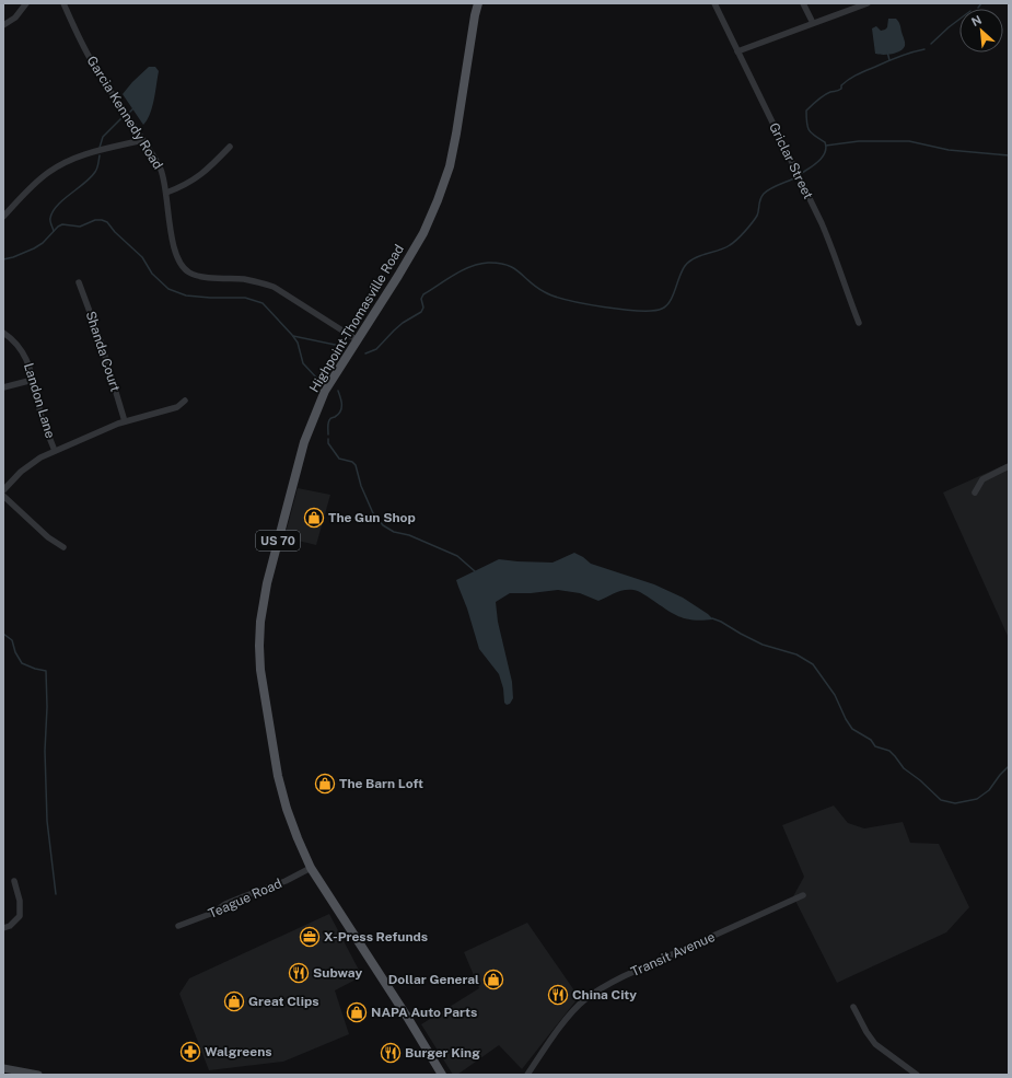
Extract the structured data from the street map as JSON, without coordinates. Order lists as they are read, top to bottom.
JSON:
{
  "streets": {
    "main road": ["Highpoint-Thomasville Road", "US 70"],
    "street": [
      "Garcia Kennedy Road",
      "Griclar Street",
      "Shanda Court",
      "Landon Lane",
      "Teague Road",
      "Transit Avenue"
    ]
  },
  "crossings": [
    ["Garcia Kennedy Road", "Highpoint-Thomasville Road"],
    ["Highpoint-Thomasville Road", "Teague Road"]
  ],
  "places": {
    "shop": [
      "The Gun Shop",
      "The Barn Loft",
      "Dollar General",
      "Great Clips",
      "NAPA Auto Parts"
    ],
    "office": ["X-Press Refunds"],
    "restaurant": ["Subway", "China City", "Burger King"],
    "pharmacy": ["Walgreens"]
  },
  "north": "top left"
}
